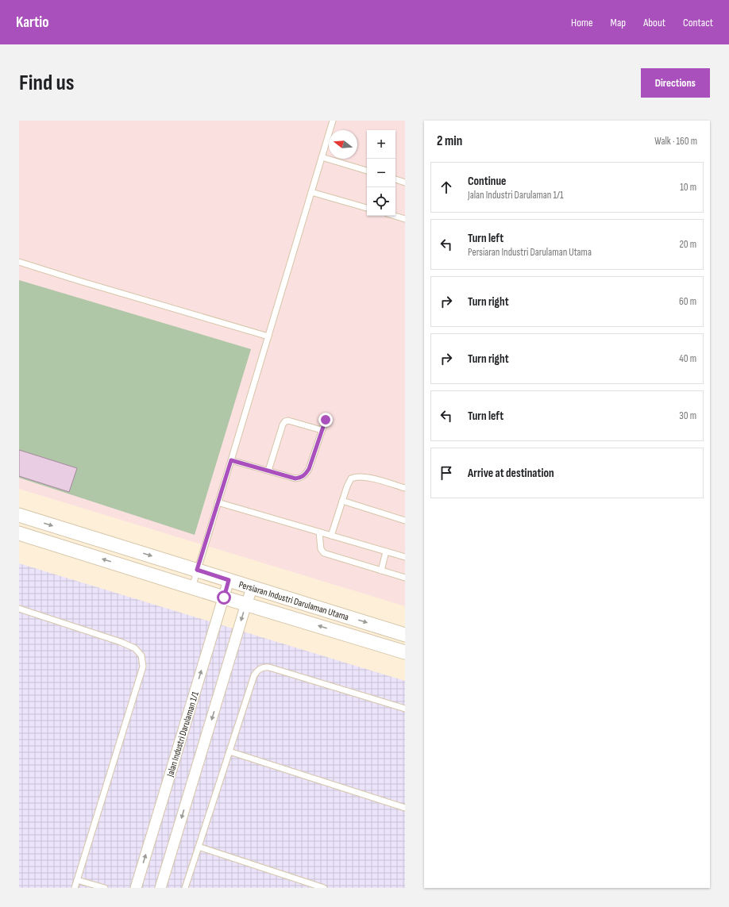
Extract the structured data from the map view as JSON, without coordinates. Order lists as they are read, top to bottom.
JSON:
{
  "streets": {
    "street": ["Persiaran Industri Darulaman Utama", "Jalan Industri Darulaman 1/1"]
  },
  "crossings": [
    ["Persiaran Industri Darulaman Utama", "Jalan Industri Darulaman 1/1"]
  ],
  "north": "left",
  "page": {
    "header": "Kartio",
    "nav": [
      "Home",
      "Map",
      "About",
      "Contact"
    ],
    "buttons": "Directions",
    "title": "Find us",
    "heading": ["2 min", "Walk · 160 m"],
    "map_buttons": ["+", "−"],
    "list": [
      ["Continue", "Jalan Industri Darulaman 1/1", "10 m"],
      ["Turn left", "Persiaran Industri Darulaman Utama", "20 m"],
      ["Turn right", "60 m"],
      ["Turn right", "40 m"],
      ["Turn left", "30 m"],
      "Arrive at destination"
    ]
  }
}
